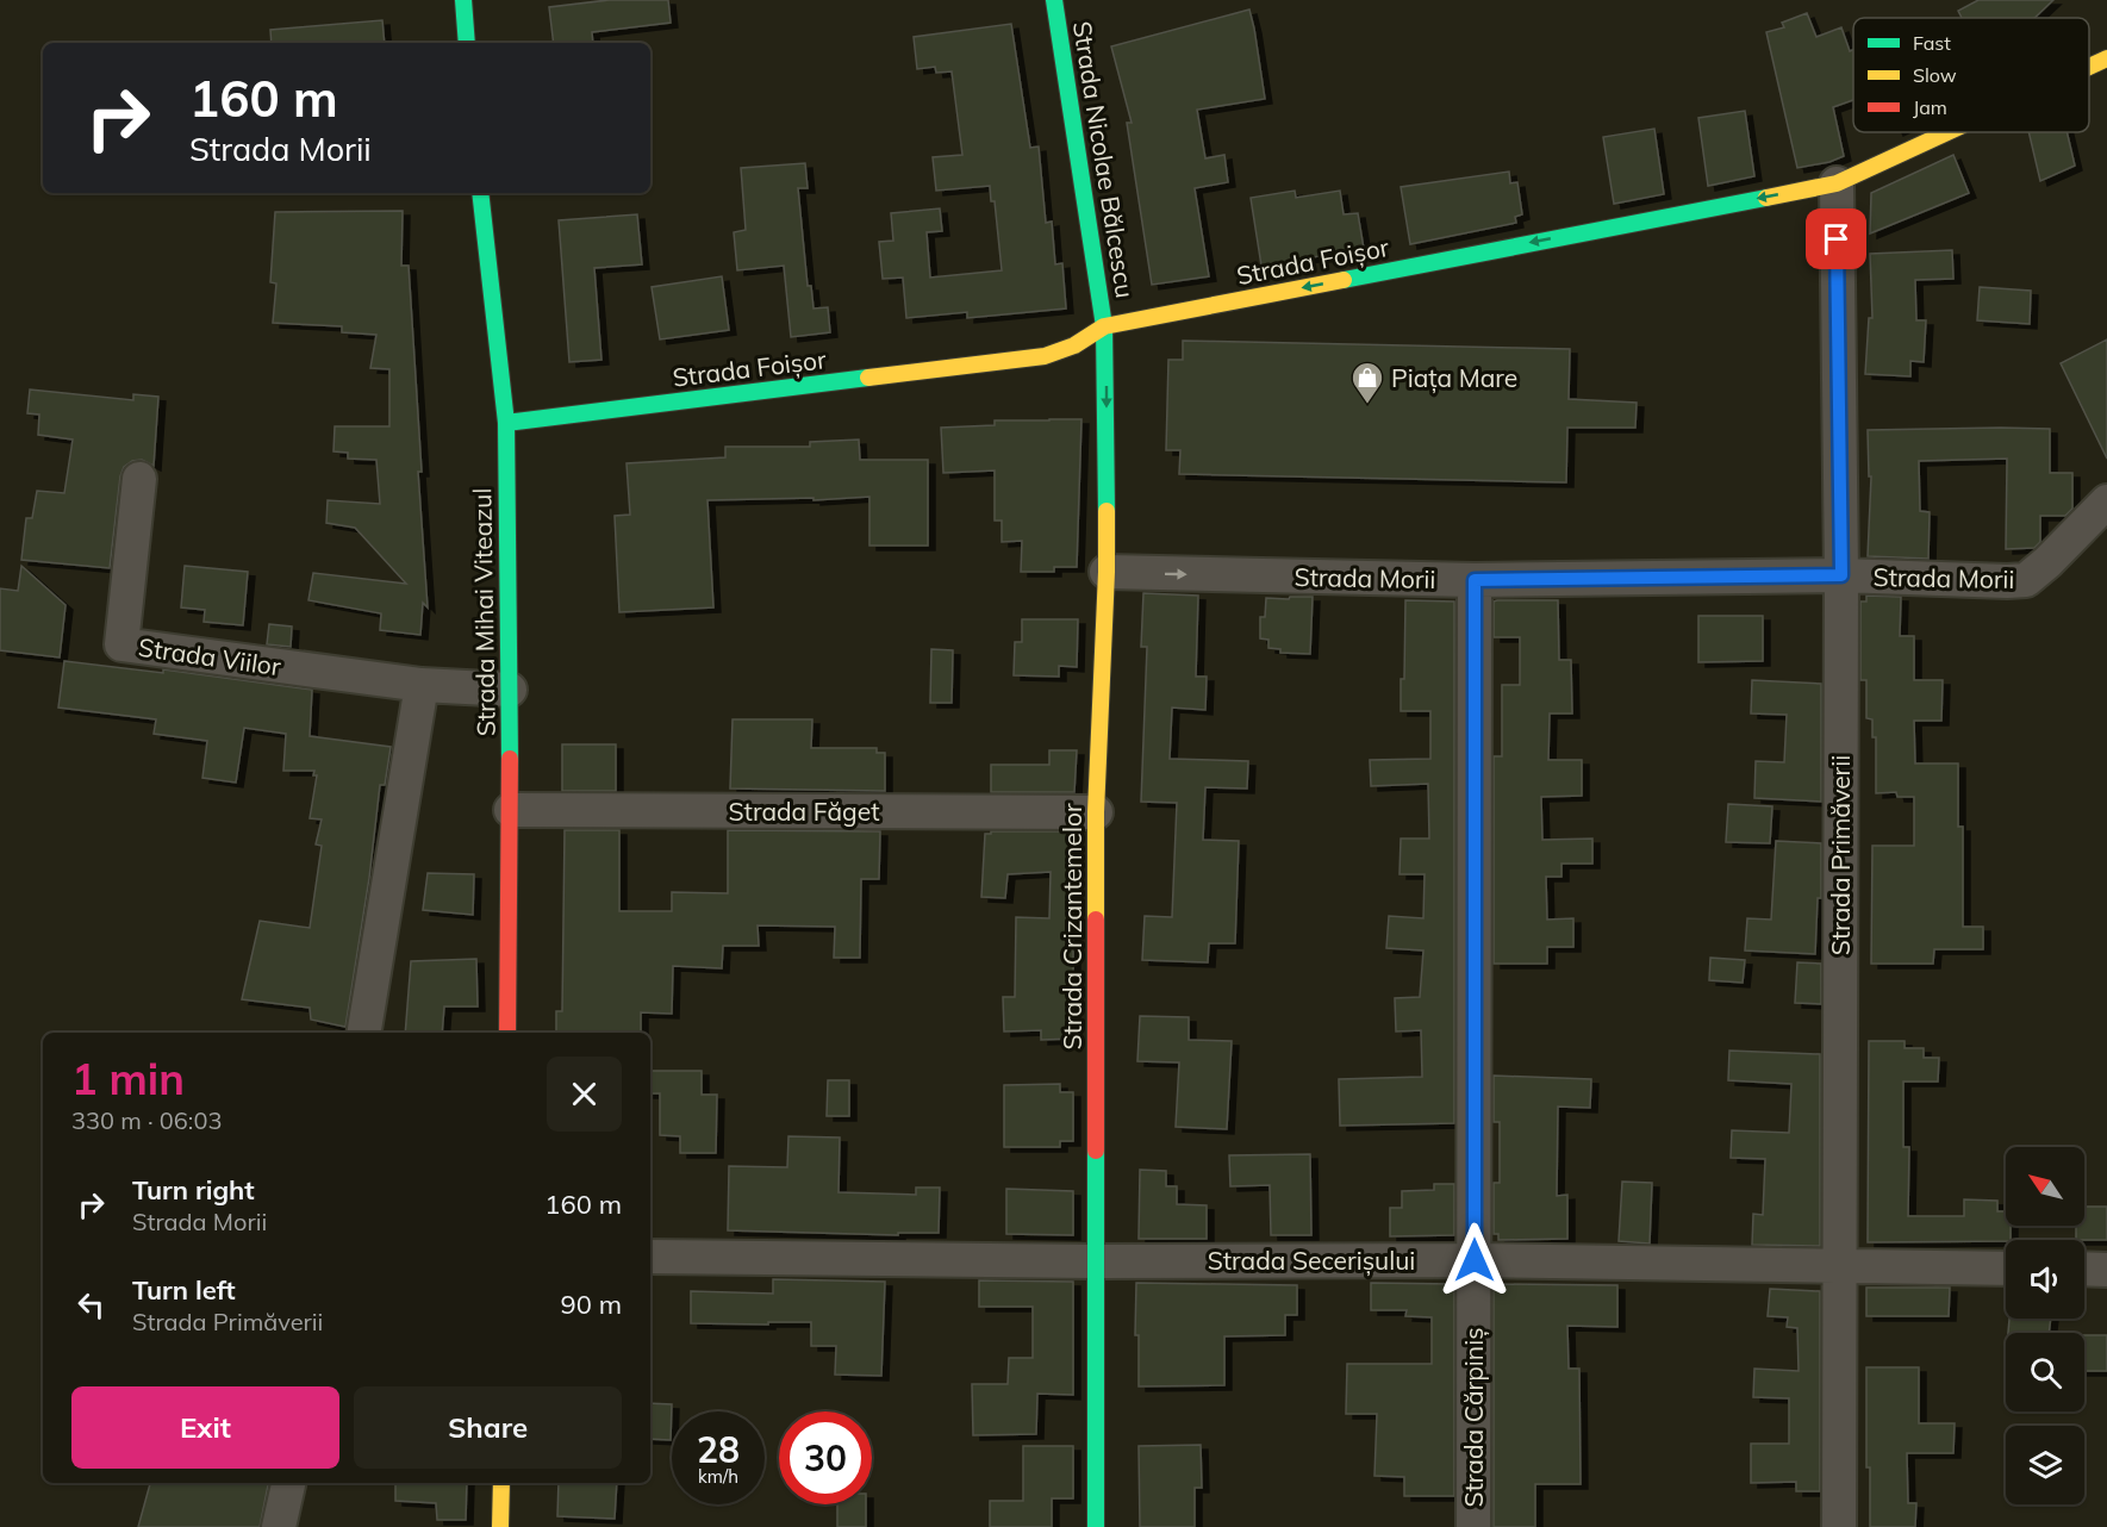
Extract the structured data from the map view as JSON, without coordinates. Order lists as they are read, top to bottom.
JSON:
{
  "streets": {
    "main road": [
      "Strada Nicolae Bălcescu",
      "Strada Foișor",
      "Strada Mihai Viteazul",
      "Strada Crizantemelor"
    ],
    "street": [
      "Strada Morii",
      "Strada Viilor",
      "Strada Făget",
      "Strada Primăverii",
      "Strada Secerișului",
      "Strada Cărpiniș"
    ]
  },
  "crossings": [
    ["Strada Nicolae Bălcescu", "Strada Foișor"],
    ["Strada Nicolae Bălcescu", "Strada Crizantemelor"],
    ["Strada Foișor", "Strada Mihai Viteazul"],
    ["Strada Foișor", "Strada Primăverii"],
    ["Strada Foișor", "Strada Crizantemelor"],
    ["Strada Morii", "Strada Primăverii"],
    ["Strada Morii", "Strada Crizantemelor"],
    ["Strada Morii", "Strada Cărpiniș"],
    ["Strada Mihai Viteazul", "Strada Viilor"],
    ["Strada Mihai Viteazul", "Strada Făget"],
    ["Strada Făget", "Strada Crizantemelor"],
    ["Strada Primăverii", "Strada Secerișului"],
    ["Strada Crizantemelor", "Strada Secerișului"],
    ["Strada Secerișului", "Strada Cărpiniș"]
  ],
  "one_way": ["Strada Foișor", "Strada Morii"],
  "places": {
    "shop": ["Piața Mare"]
  },
  "legend": ["Fast", "Slow", "Jam"],
  "north": "top left",
  "page": {
    "turn": ["160 m", "Strada Morii"],
    "heading": ["1 min", "330 m · 06:03"],
    "list": [
      {
        "name": "Turn right",
        "note": "Strada Morii",
        "value": "160 m"
      },
      {
        "name": "Turn left",
        "note": "Strada Primăverii",
        "value": "90 m"
      }
    ],
    "buttons": ["Exit", "Share"],
    "speed": "28 km/h",
    "limit": "30"
  }
}
